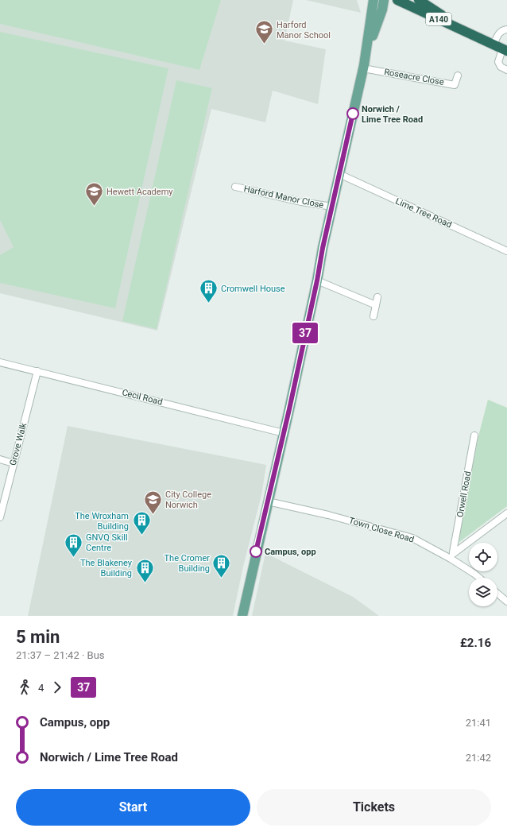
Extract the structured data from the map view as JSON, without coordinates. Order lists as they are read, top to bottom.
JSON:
{
  "streets": {
    "highway": ["A140"],
    "street": [
      "Roseacre Close",
      "Harford Manor Close",
      "Lime Tree Road",
      "Cecil Road",
      "Grove Walk",
      "Orwell Road",
      "Town Close Road"
    ]
  },
  "crossings": [
    ["Cecil Road", "Grove Walk"],
    ["Orwell Road", "Town Close Road"]
  ],
  "places": {
    "school or university": ["Harford Manor School", "Hewett Academy", "City College Norwich"],
    "other": ["Norwich / Lime Tree Road", "Campus, opp"],
    "building": [
      "Cromwell House",
      "The Wroxham Building",
      "GNVQ Skill Centre",
      "The Cromer Building",
      "The Blakeney Building"
    ]
  },
  "lines": ["bus line 37"],
  "page": {
    "on_map": "37",
    "heading": ["5 min", "21:37 – 21:42 · Bus", "£2.16"],
    "legs": ["4", "37"],
    "list": [
      {
        "name": "Campus, opp",
        "value": "21:41"
      },
      {
        "name": "Norwich / Lime Tree Road",
        "value": "21:42"
      }
    ],
    "buttons": ["Start", "Tickets"]
  }
}
